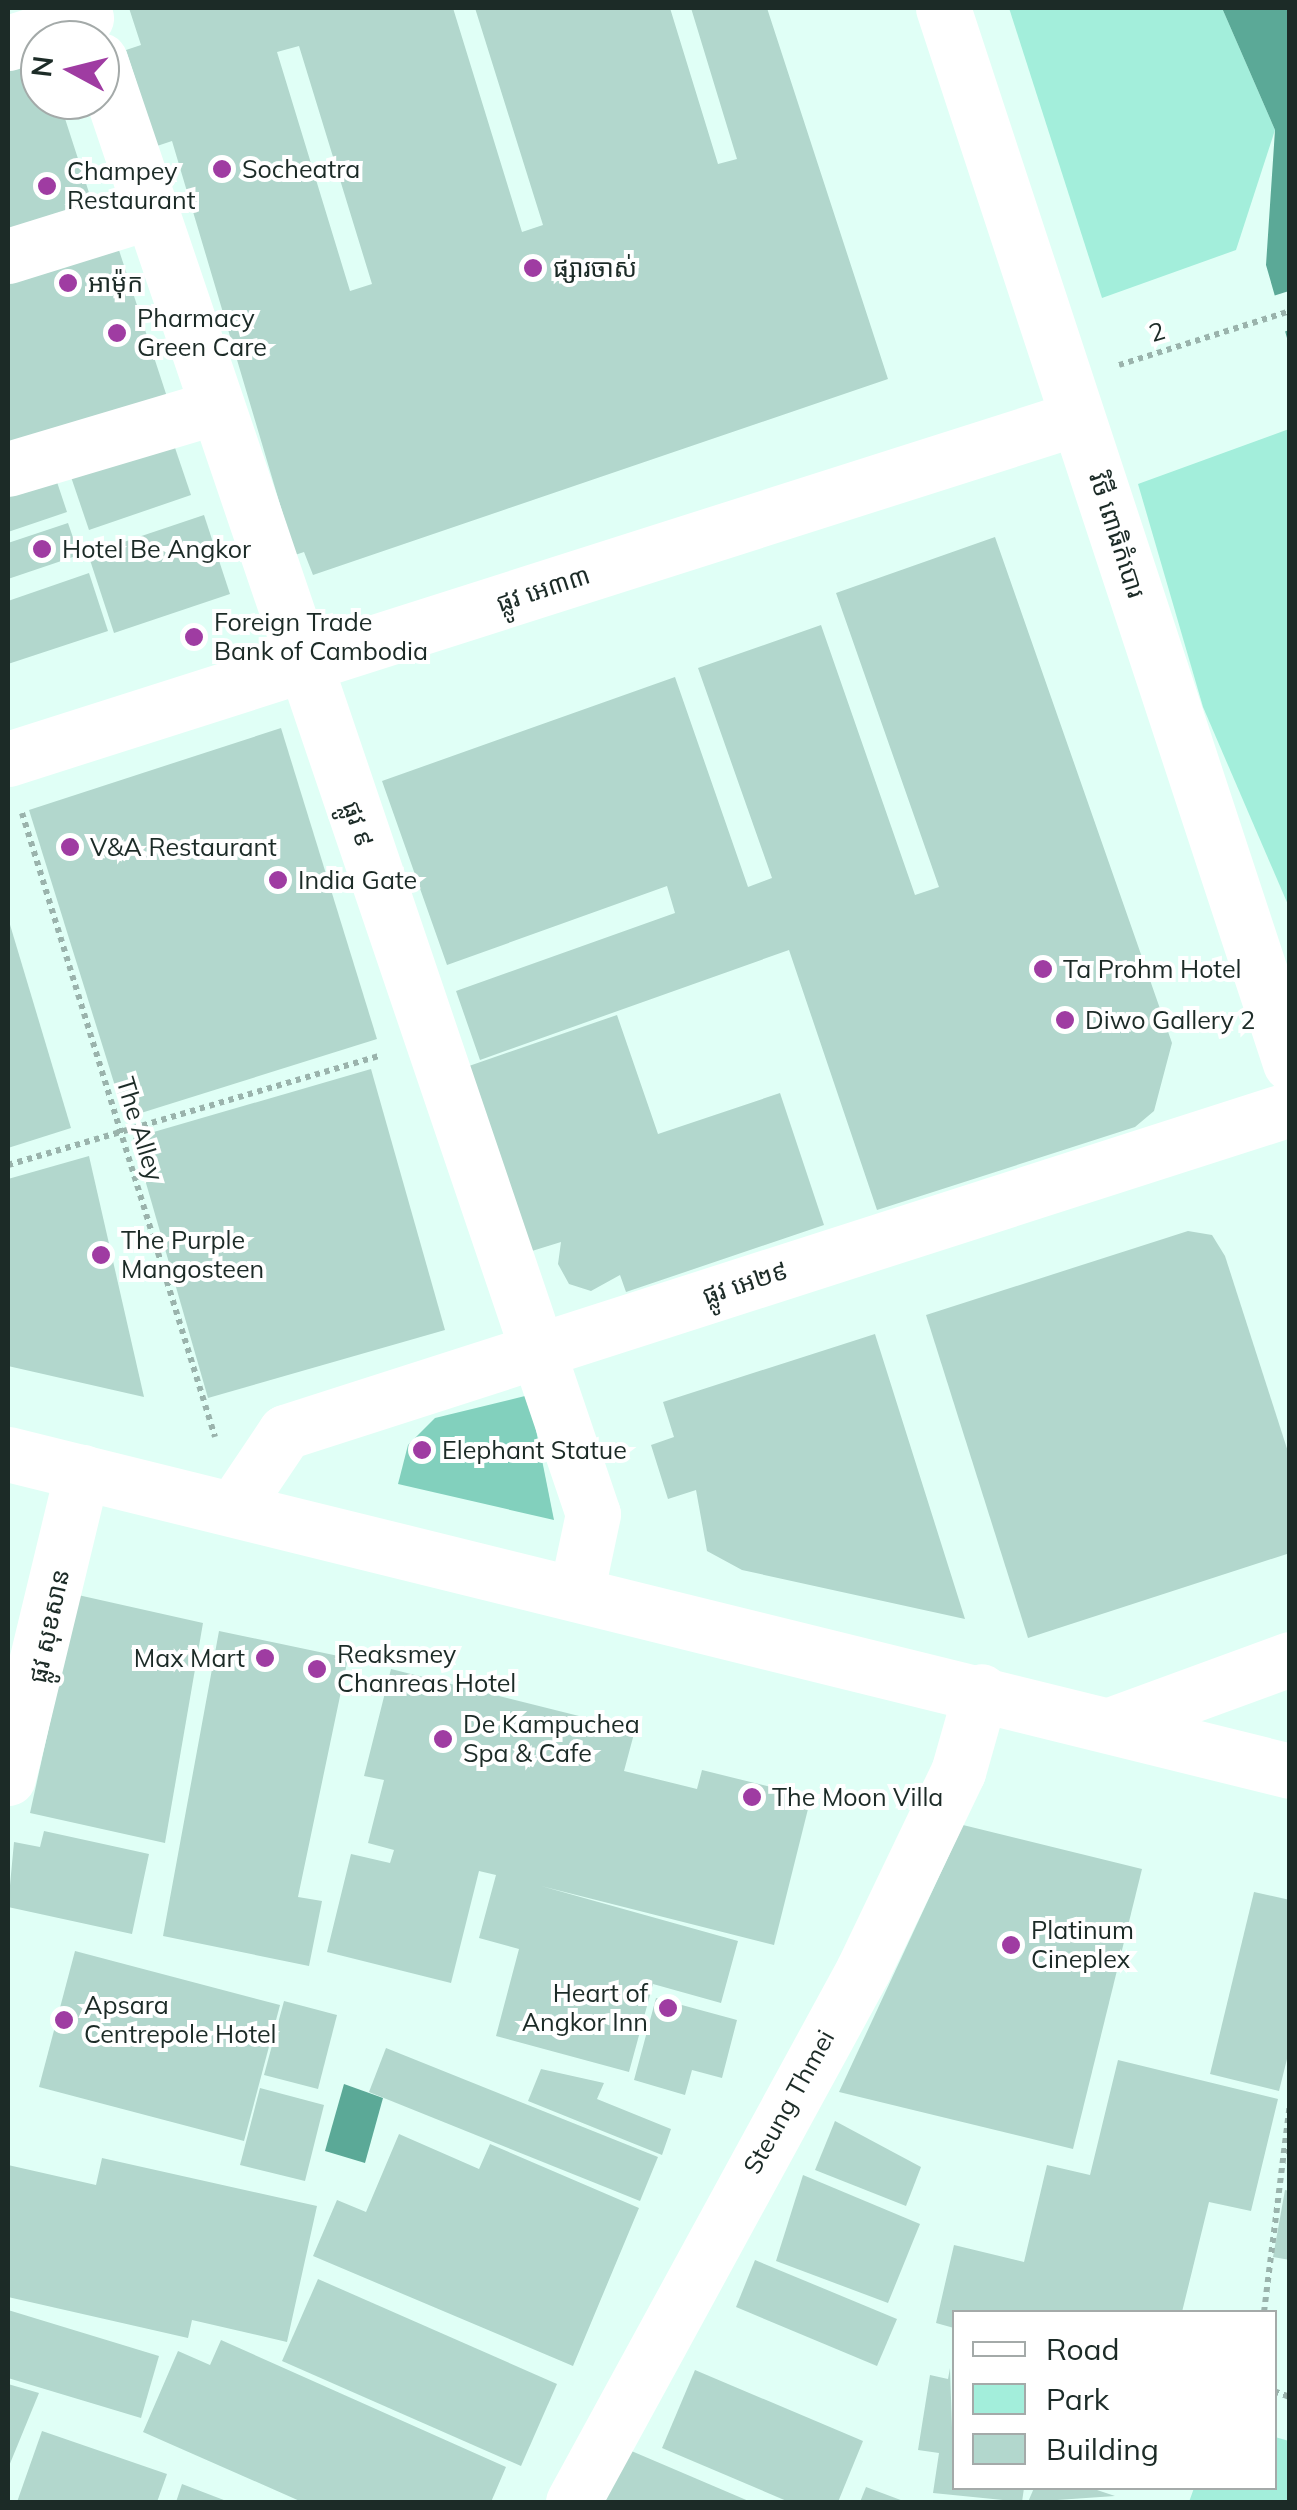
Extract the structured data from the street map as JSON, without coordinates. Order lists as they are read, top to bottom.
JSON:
{
  "streets": {
    "street": [
      "វិថី ពោធិកំបោរ",
      "ផ្លូវ អេ៣៣",
      "ផ្លូវ ៩",
      "ផ្លូវ អេ២៩",
      "ផ្លូវ សុខសាន",
      "Steung Thmei"
    ],
    "path": ["2", "The Alley"]
  },
  "crossings": [
    ["2", "វិថី ពោធិកំបោរ"],
    ["2", "ផ្លូវ អេ៣៣"],
    ["វិថី ពោធិកំបោរ", "ផ្លូវ អេ៣៣"],
    ["ផ្លូវ អេ៣៣", "ផ្លូវ ៩"],
    ["ផ្លូវ អេ៣៣", "The Alley"],
    ["ផ្លូវ ៩", "ផ្លូវ អេ២៩"],
    ["The Alley", "ផ្លូវ អេ២៩"]
  ],
  "places": [
    "Socheatra",
    "Champey Restaurant",
    "ផ្សារចាស់",
    "អាម៉ុក",
    "Pharmacy Green Care",
    "Hotel Be Angkor",
    "Foreign Trade Bank of Cambodia",
    "V&A Restaurant",
    "India Gate",
    "Ta Prohm Hotel",
    "Diwo Gallery 2",
    "The Purple Mangosteen",
    "Elephant Statue",
    "Max Mart",
    "Reaksmey Chanreas Hotel",
    "De Kampuchea Spa & Cafe",
    "The Moon Villa",
    "Platinum Cineplex",
    "Heart of Angkor Inn",
    "Apsara Centrepole Hotel"
  ],
  "legend": ["Road", "Park", "Building"],
  "north": "left"
}
